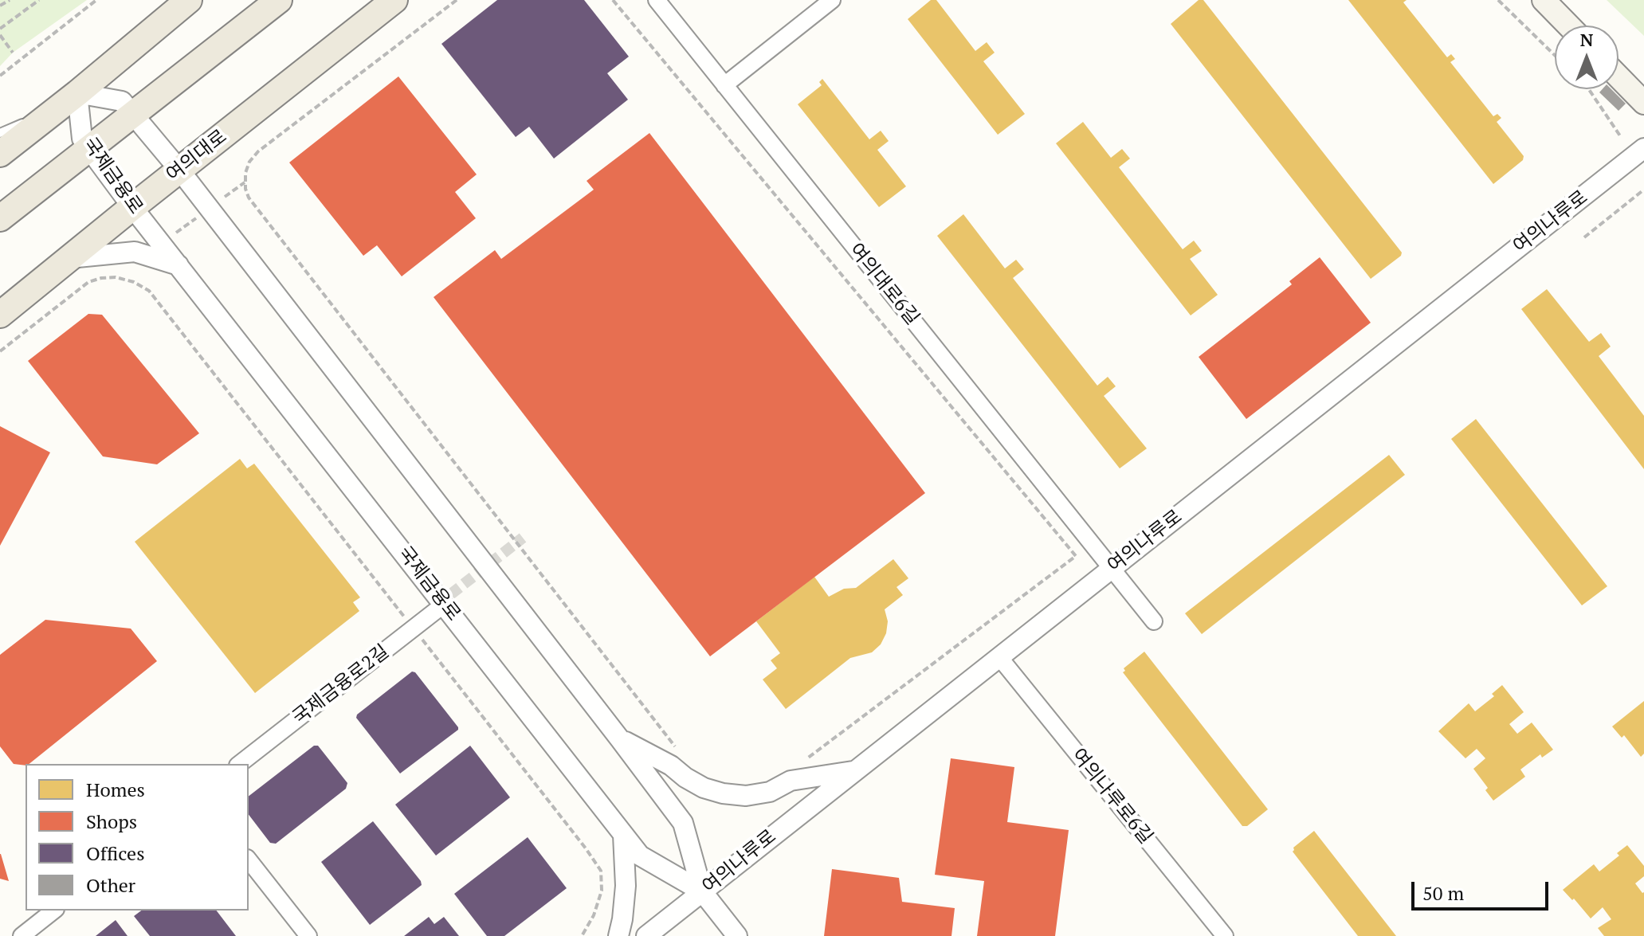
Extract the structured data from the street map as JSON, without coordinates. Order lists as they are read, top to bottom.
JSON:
{
  "streets": {
    "main road": ["여의대로"],
    "street": [
      "국제금융로",
      "여의나루로",
      "여의대로6길",
      "국제금융로2길",
      "여의나루로6길"
    ]
  },
  "crossings": [
    ["여의대로", "국제금융로"],
    ["국제금융로", "여의나루로"],
    ["국제금융로", "국제금융로2길"],
    ["여의나루로", "여의대로6길"],
    ["여의나루로", "여의나루로6길"]
  ],
  "legend": [
    "Homes",
    "Shops",
    "Offices",
    "Other"
  ],
  "scale_bar": "50 m",
  "north": "top"
}
